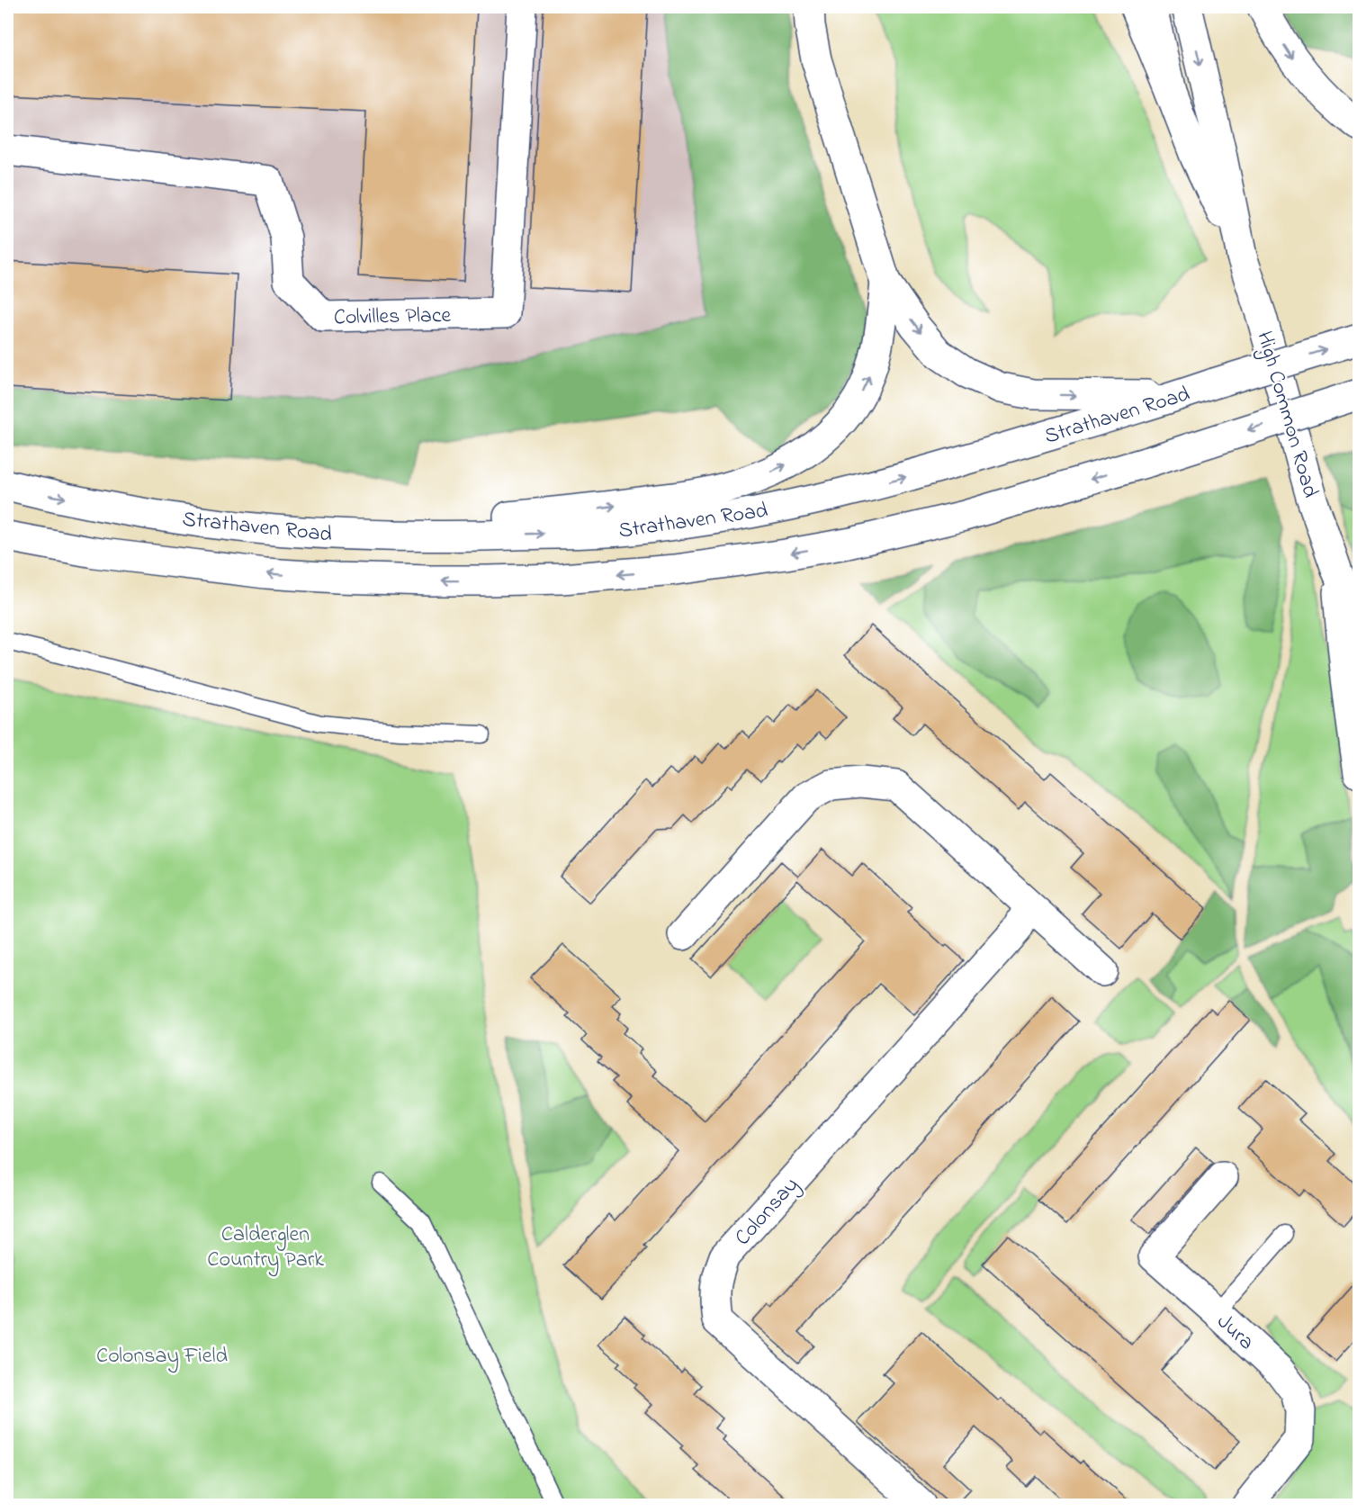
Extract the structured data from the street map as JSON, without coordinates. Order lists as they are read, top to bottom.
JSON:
{
  "streets": {
    "main road": [
      "Colvilles Place",
      "Strathaven Road",
      "High Common Road",
      "Colonsay",
      "Jura"
    ]
  },
  "parks": ["Calderglen Country Park", "Colonsay Field"]
}
